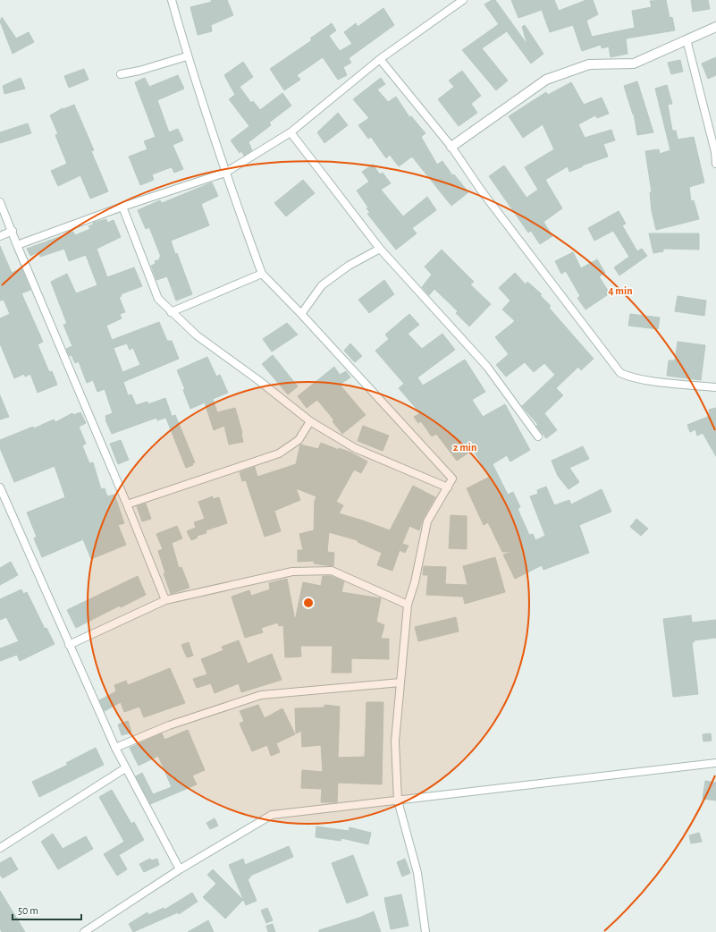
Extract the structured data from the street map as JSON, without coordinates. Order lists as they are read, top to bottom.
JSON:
{
  "scale_bar": "50 m",
  "rings": ["4 min", "2 min"]
}
